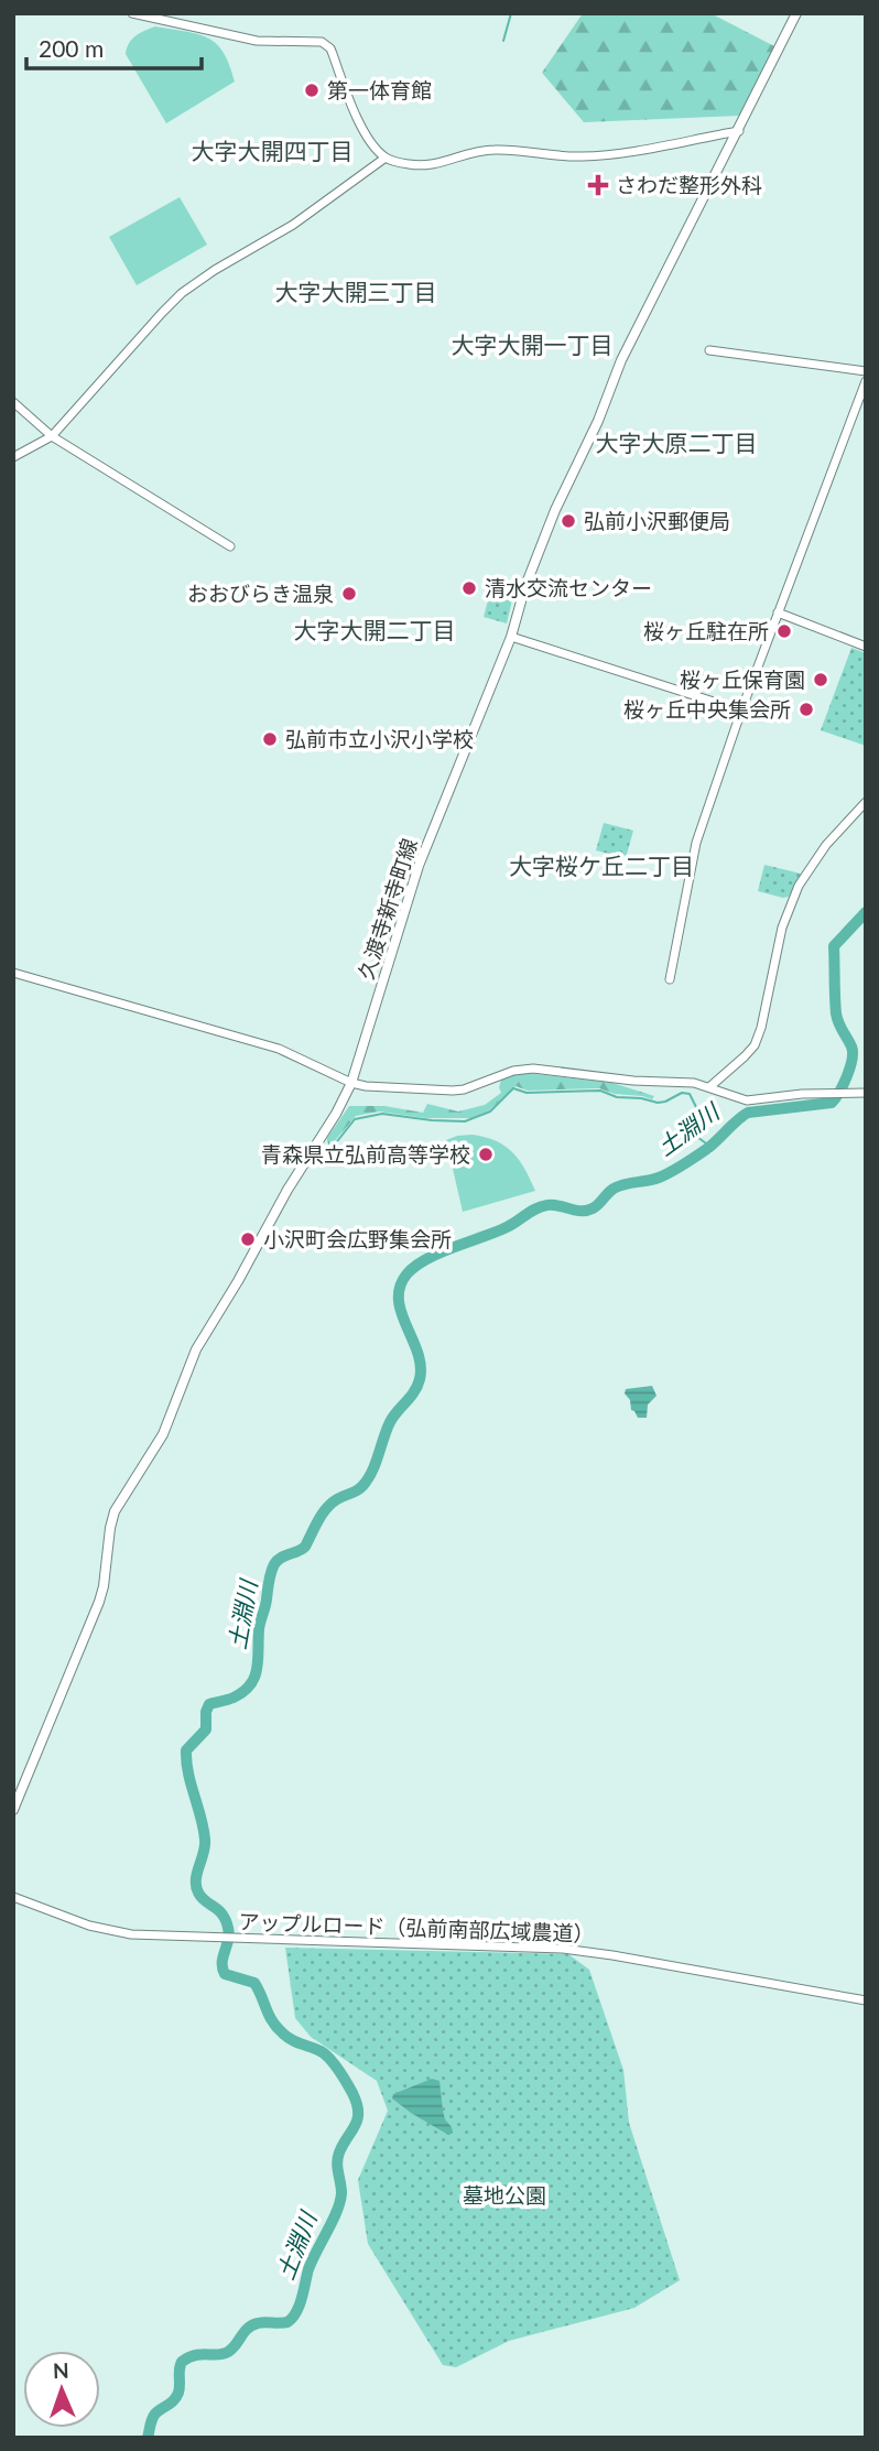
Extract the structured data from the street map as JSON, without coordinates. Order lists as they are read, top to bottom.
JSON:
{
  "streets": {
    "main road": ["久渡寺新寺町線"],
    "street": ["アップルロード（弘前南部広域農道）"]
  },
  "districts": [
    "大字大開四丁目",
    "大字大開三丁目",
    "大字大開一丁目",
    "大字大原二丁目",
    "大字大開二丁目",
    "大字桜ケ丘二丁目"
  ],
  "water": ["土淵川"],
  "parks": ["墓地公園"],
  "places": {
    "other": [
      "第一体育館",
      "弘前小沢郵便局",
      "清水交流センター",
      "おおびらき温泉",
      "桜ヶ丘駐在所",
      "桜ヶ丘保育園",
      "桜ヶ丘中央集会所",
      "弘前市立小沢小学校",
      "青森県立弘前高等学校",
      "小沢町会広野集会所"
    ],
    "health": ["さわだ整形外科"]
  },
  "scale_bar": "200 m",
  "north": "top"
}
